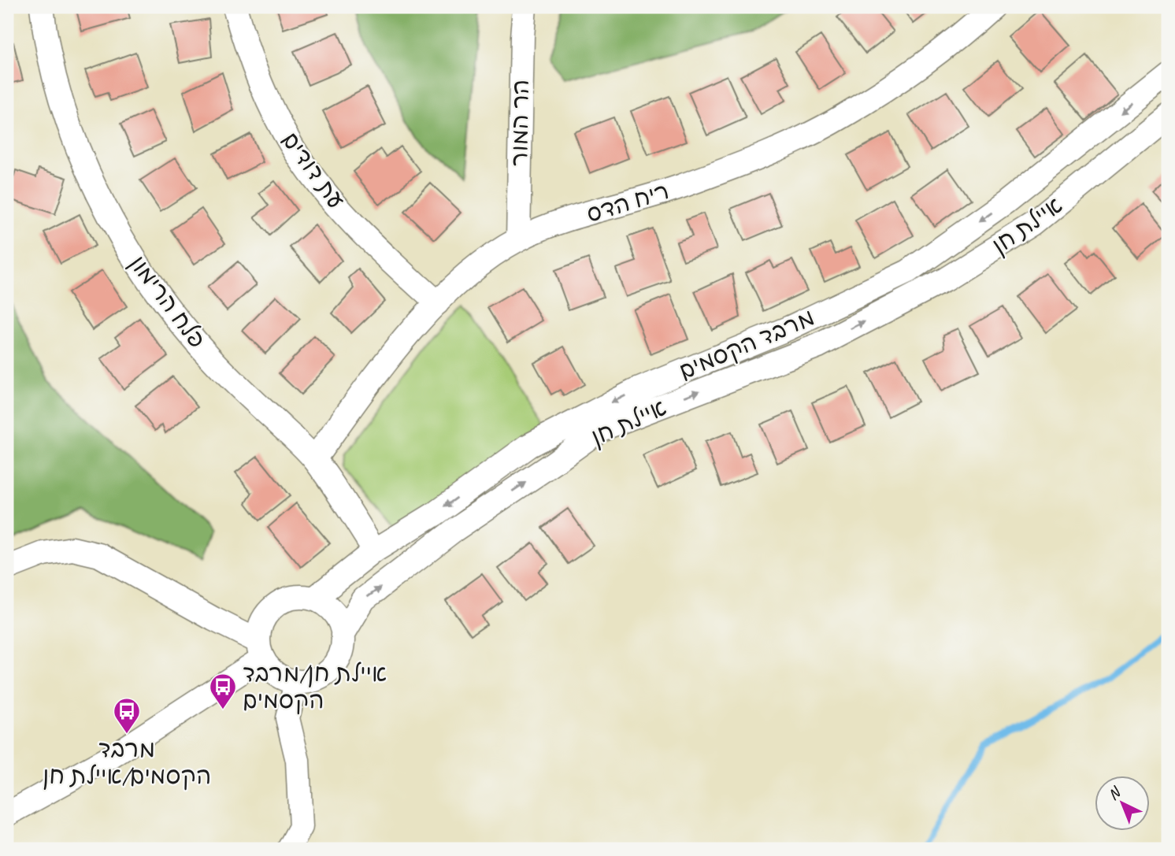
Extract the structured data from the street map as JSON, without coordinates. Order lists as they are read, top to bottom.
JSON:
{
  "streets": {
    "street": [
      "הר המור",
      "עת דודים",
      "ריח הדס",
      "איילת חן",
      "פלח הרימון",
      "מרבד הקסמים"
    ]
  },
  "crossings": [
    ["הר המור", "ריח הדס"],
    ["עת דודים", "ריח הדס"],
    ["ריח הדס", "פלח הרימון"],
    ["איילת חן", "מרבד הקסמים"],
    ["פלח הרימון", "מרבד הקסמים"]
  ],
  "one_way": ["איילת חן", "מרבד הקסמים"],
  "places": {
    "bus stop": ["איילת חן/מרבד הקסמים", "מרבד הקסמים/איילת חן"]
  },
  "north": "top left"
}
